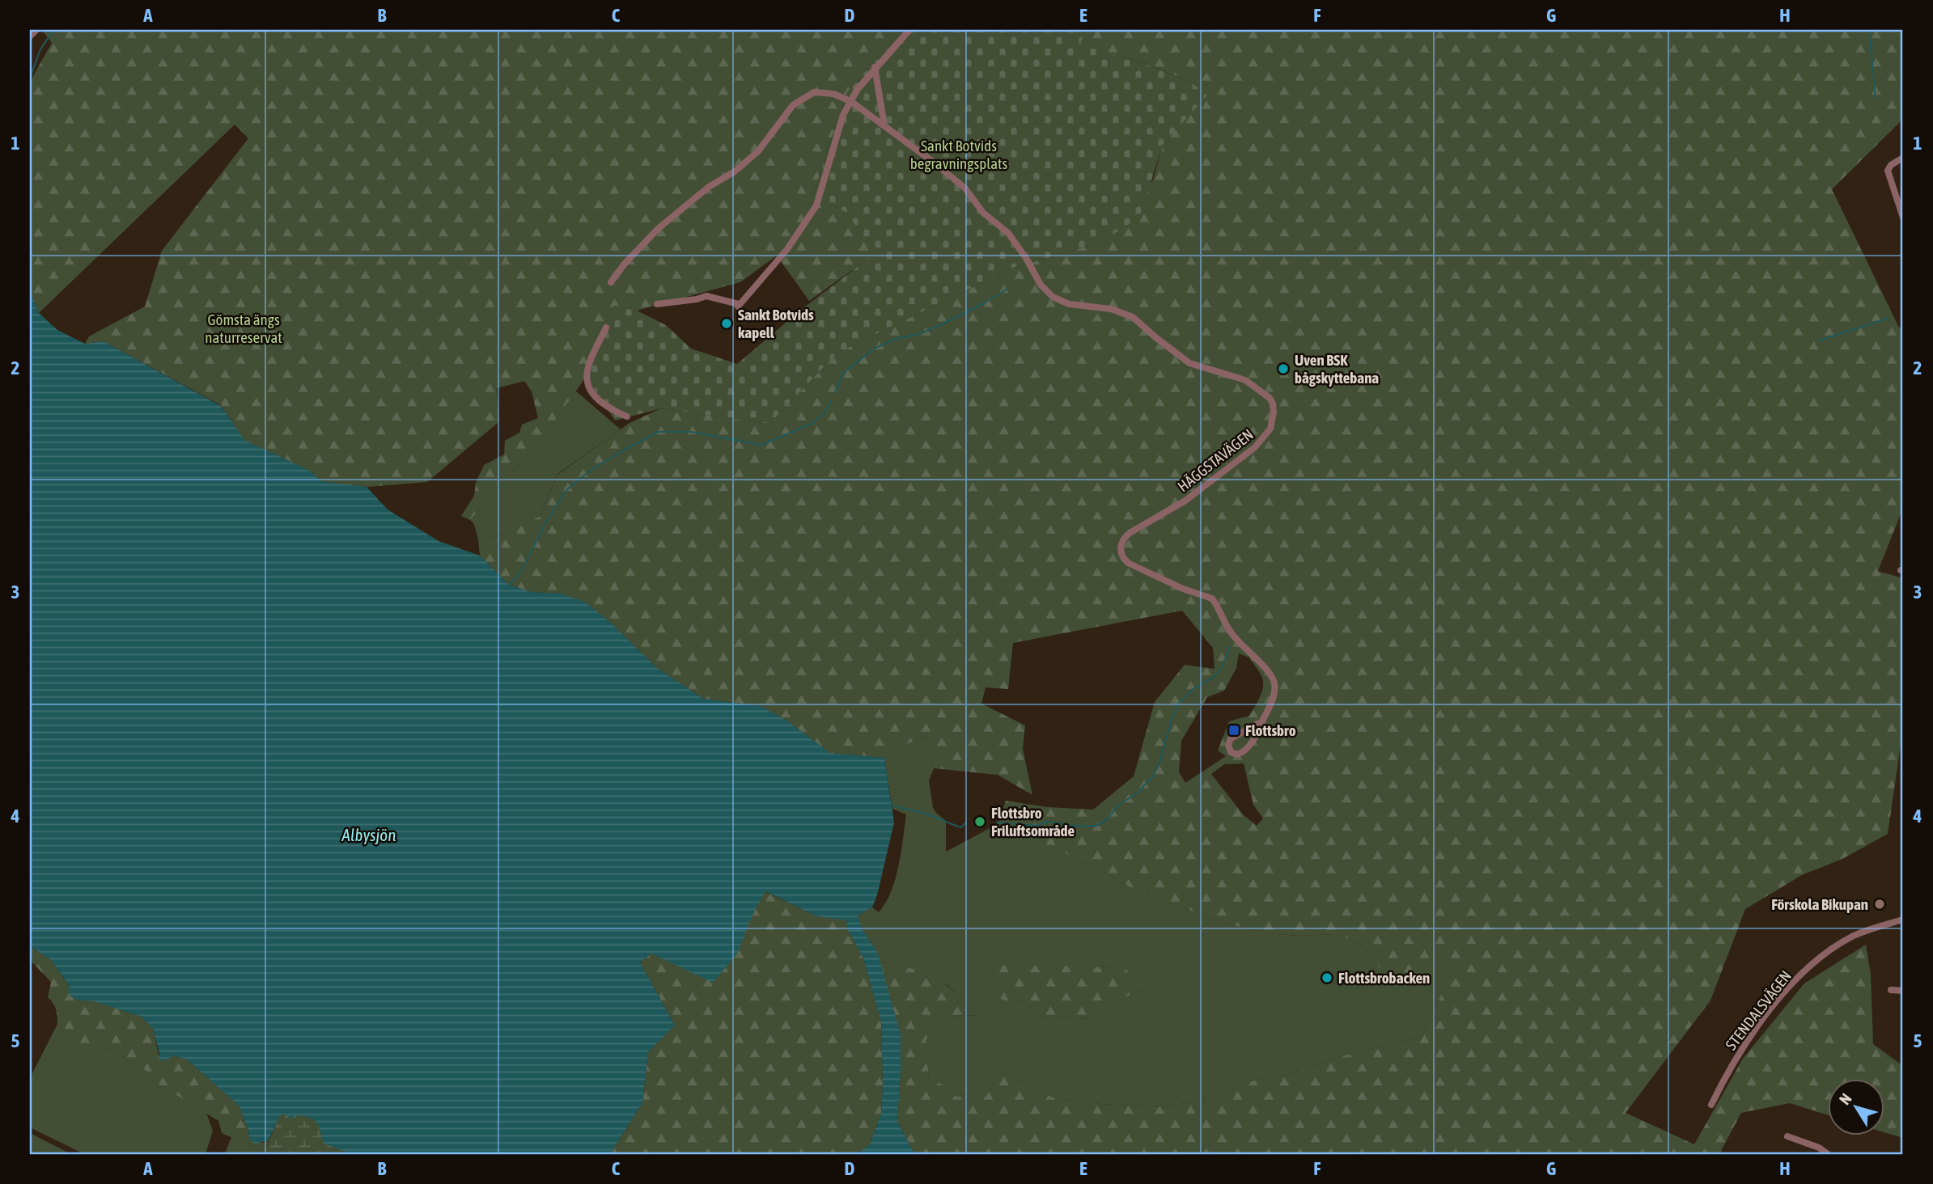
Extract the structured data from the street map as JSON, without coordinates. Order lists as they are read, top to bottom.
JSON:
{
  "streets": {
    "street": ["HÄGGSTAVÄGEN", "STENDALSVÄGEN"]
  },
  "water": ["Albysjön"],
  "parks": ["Sankt Botvids begravningsplats", "Gömsta ängs naturreservat"],
  "places": {
    "other": [
      "Sankt Botvids kapell",
      "Uven BSK bågskyttebana",
      "Flottsbro Friluftsområde",
      "Förskola Bikupan",
      "Flottsbrobacken"
    ],
    "transit": ["Flottsbro"]
  },
  "north": "top left",
  "grid": {
    "columns": [
      "A",
      "B",
      "C",
      "D",
      "E",
      "F",
      "G",
      "H"
    ],
    "rows": [
      "1",
      "2",
      "3",
      "4",
      "5"
    ]
  }
}
